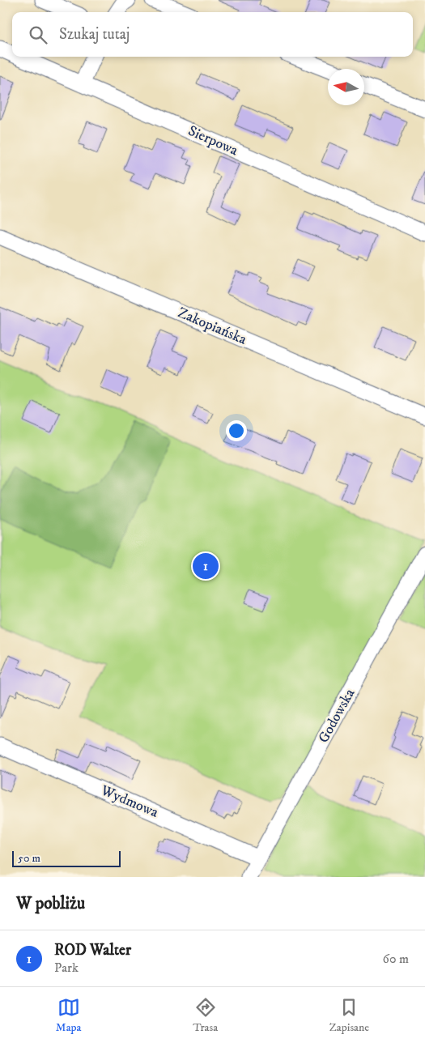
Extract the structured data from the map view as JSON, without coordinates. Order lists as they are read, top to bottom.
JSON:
{
  "streets": {
    "street": [
      "Sierpowa",
      "Zakopiańska",
      "Godowska",
      "Wydmowa"
    ]
  },
  "crossings": [
    ["Godowska", "Wydmowa"]
  ],
  "scale_bar": "50 m",
  "north": "left",
  "page": {
    "search": "Szukaj tutaj",
    "pins": "1",
    "scale": "50 m",
    "heading": "W pobliżu",
    "list": [
      {
        "mark": "1",
        "name": "ROD Walter",
        "note": "Park",
        "value": "60 m"
      }
    ],
    "nav": ["Mapa", "Trasa", "Zapisane"]
  }
}
